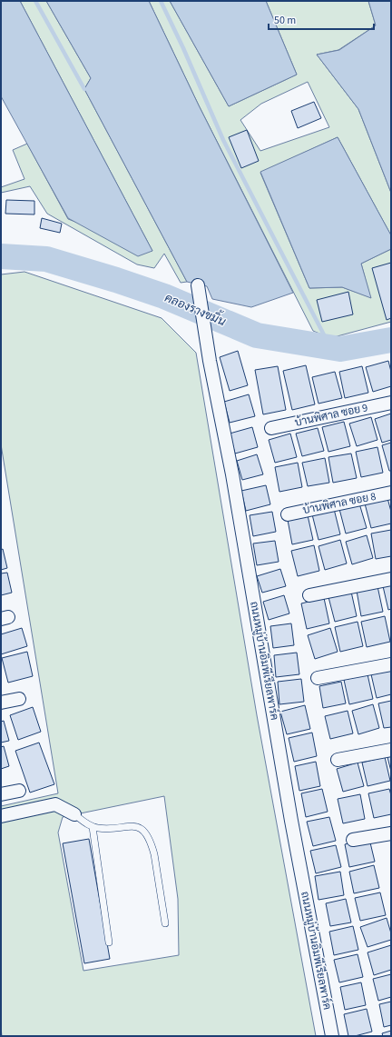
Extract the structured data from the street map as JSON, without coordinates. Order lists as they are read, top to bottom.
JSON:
{
  "streets": {
    "street": ["บ้านพิศาล ซอย 9", "บ้านพิศาล ซอย 8", "ถนนหมู่บ้านอิมพีเรียลพาร์ค"]
  },
  "water": ["คลองรางขมิ้น"],
  "scale_bar": "50 m"
}
